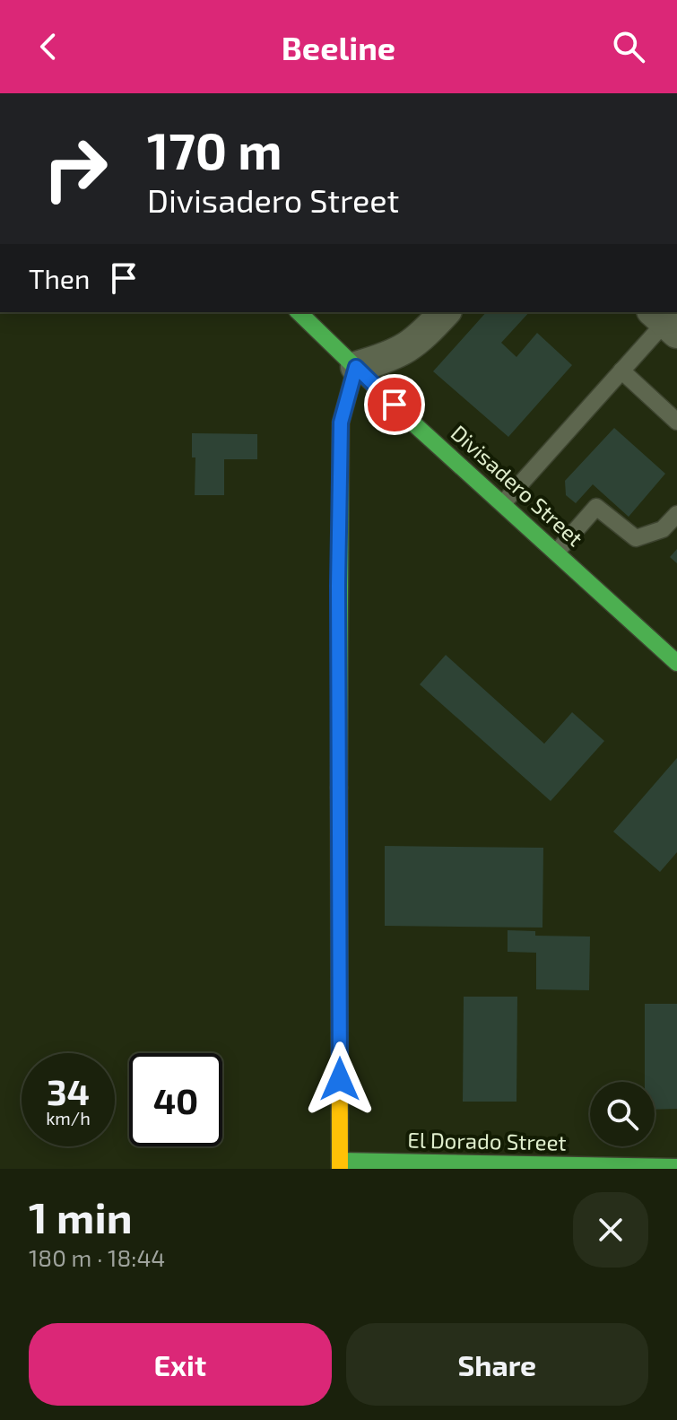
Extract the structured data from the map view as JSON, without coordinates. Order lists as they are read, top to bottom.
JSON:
{
  "streets": {
    "street": ["Divisadero Street", "El Dorado Street"]
  },
  "page": {
    "header": "Beeline",
    "turn": ["170 m", "Divisadero Street"],
    "then": "Then",
    "speed": "34 km/h",
    "limit": "40",
    "heading": ["1 min", "180 m · 18:44"],
    "buttons": ["Exit", "Share"]
  }
}
